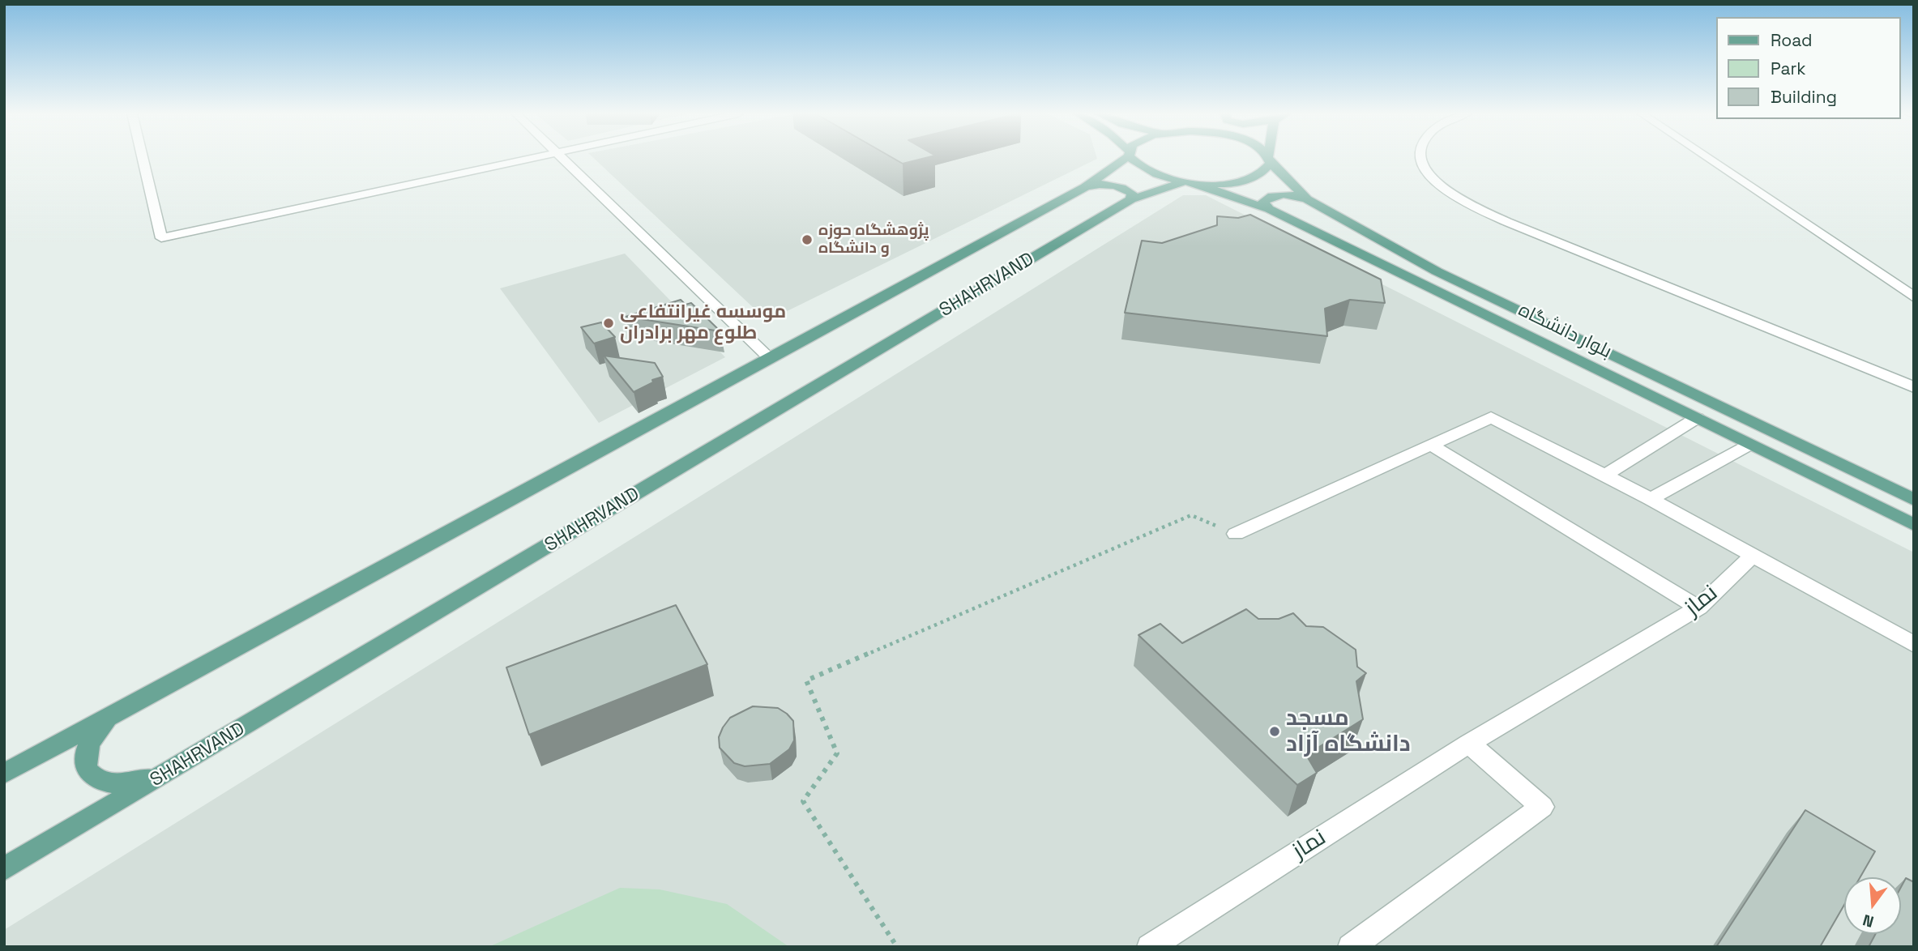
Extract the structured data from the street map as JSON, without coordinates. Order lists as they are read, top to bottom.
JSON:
{
  "streets": {
    "main road": ["SHAHRVAND", "بلوار دانشگاه"],
    "street": ["نماز"]
  },
  "crossings": [
    ["SHAHRVAND", "بلوار دانشگاه"]
  ],
  "places": ["پژوهشگاه حوزه و دانشگاه", "موسسه غیرانتفاعی طلوع مهر برادران", "مسجد دانشگاه آزاد"],
  "legend": ["Road", "Park", "Building"],
  "north": "bottom"
}
